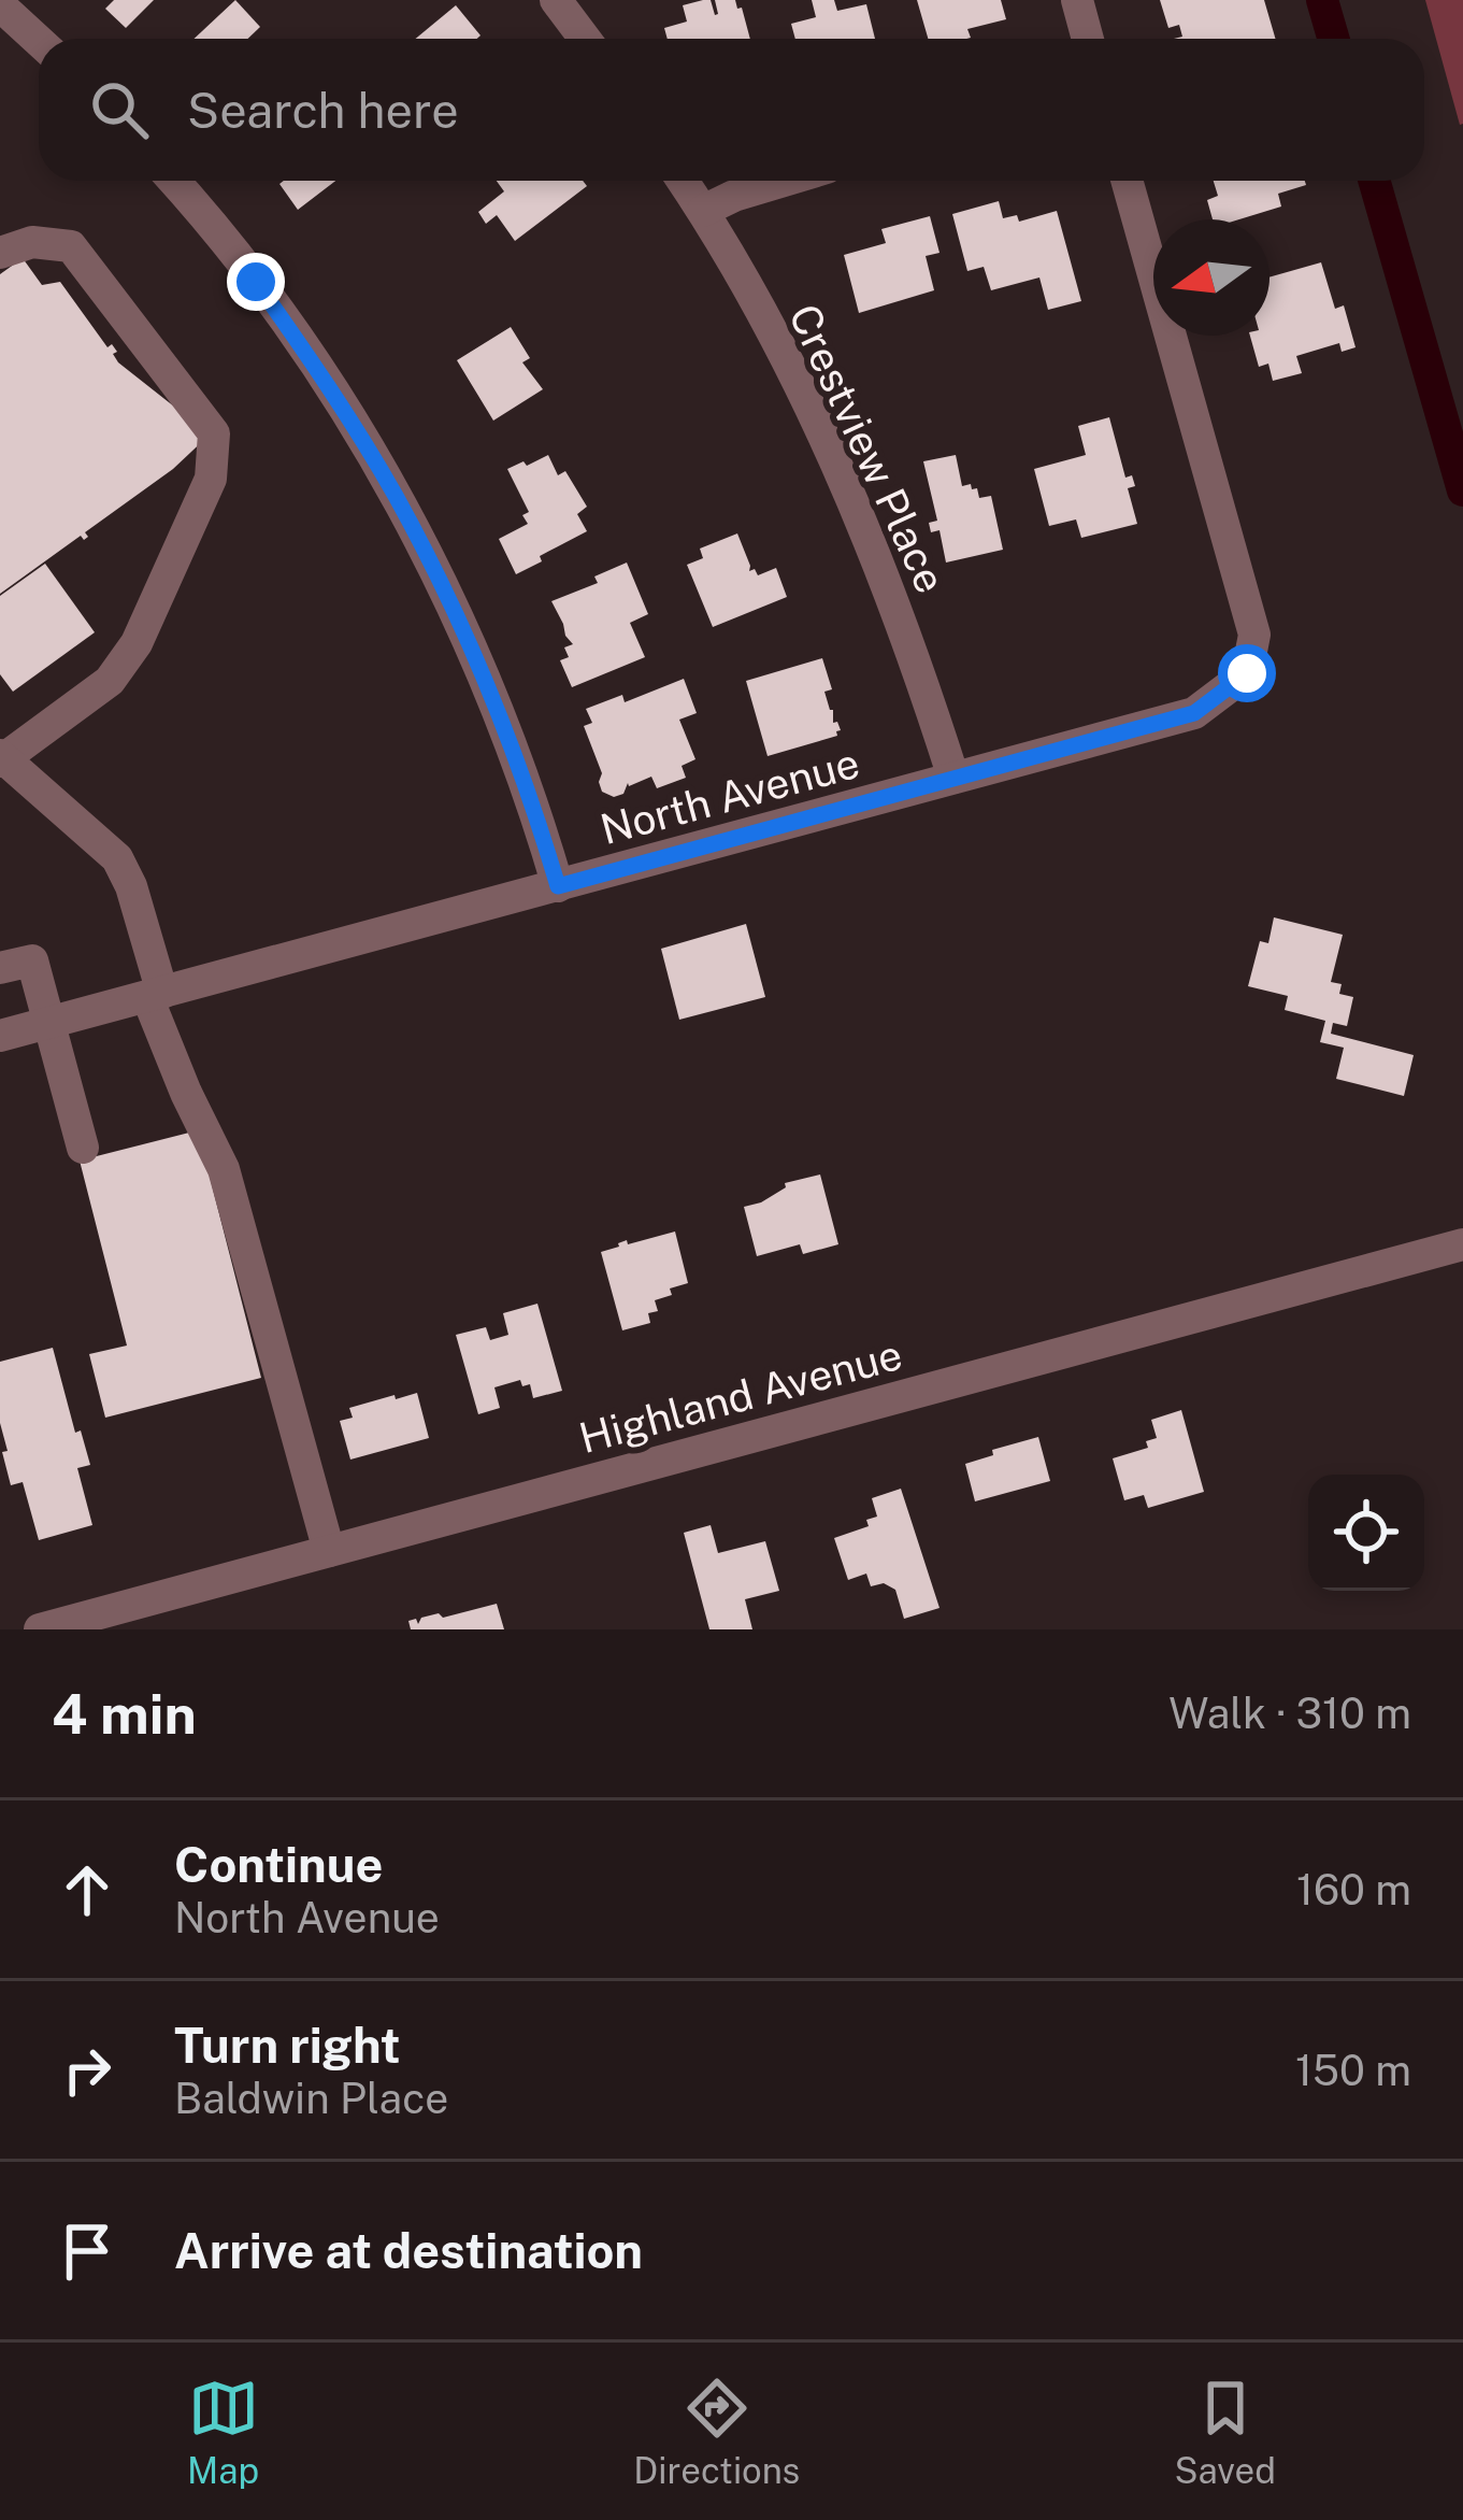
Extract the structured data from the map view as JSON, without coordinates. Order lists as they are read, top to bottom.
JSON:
{
  "streets": {
    "street": ["Crestview Place", "North Avenue", "Highland Avenue"]
  },
  "crossings": [
    ["Crestview Place", "North Avenue"]
  ],
  "north": "left",
  "page": {
    "search": "Search here",
    "heading": ["4 min", "Walk · 310 m"],
    "list": [
      ["Continue", "North Avenue", "160 m"],
      ["Turn right", "Baldwin Place", "150 m"],
      "Arrive at destination"
    ],
    "nav": ["Map", "Directions", "Saved"]
  }
}
